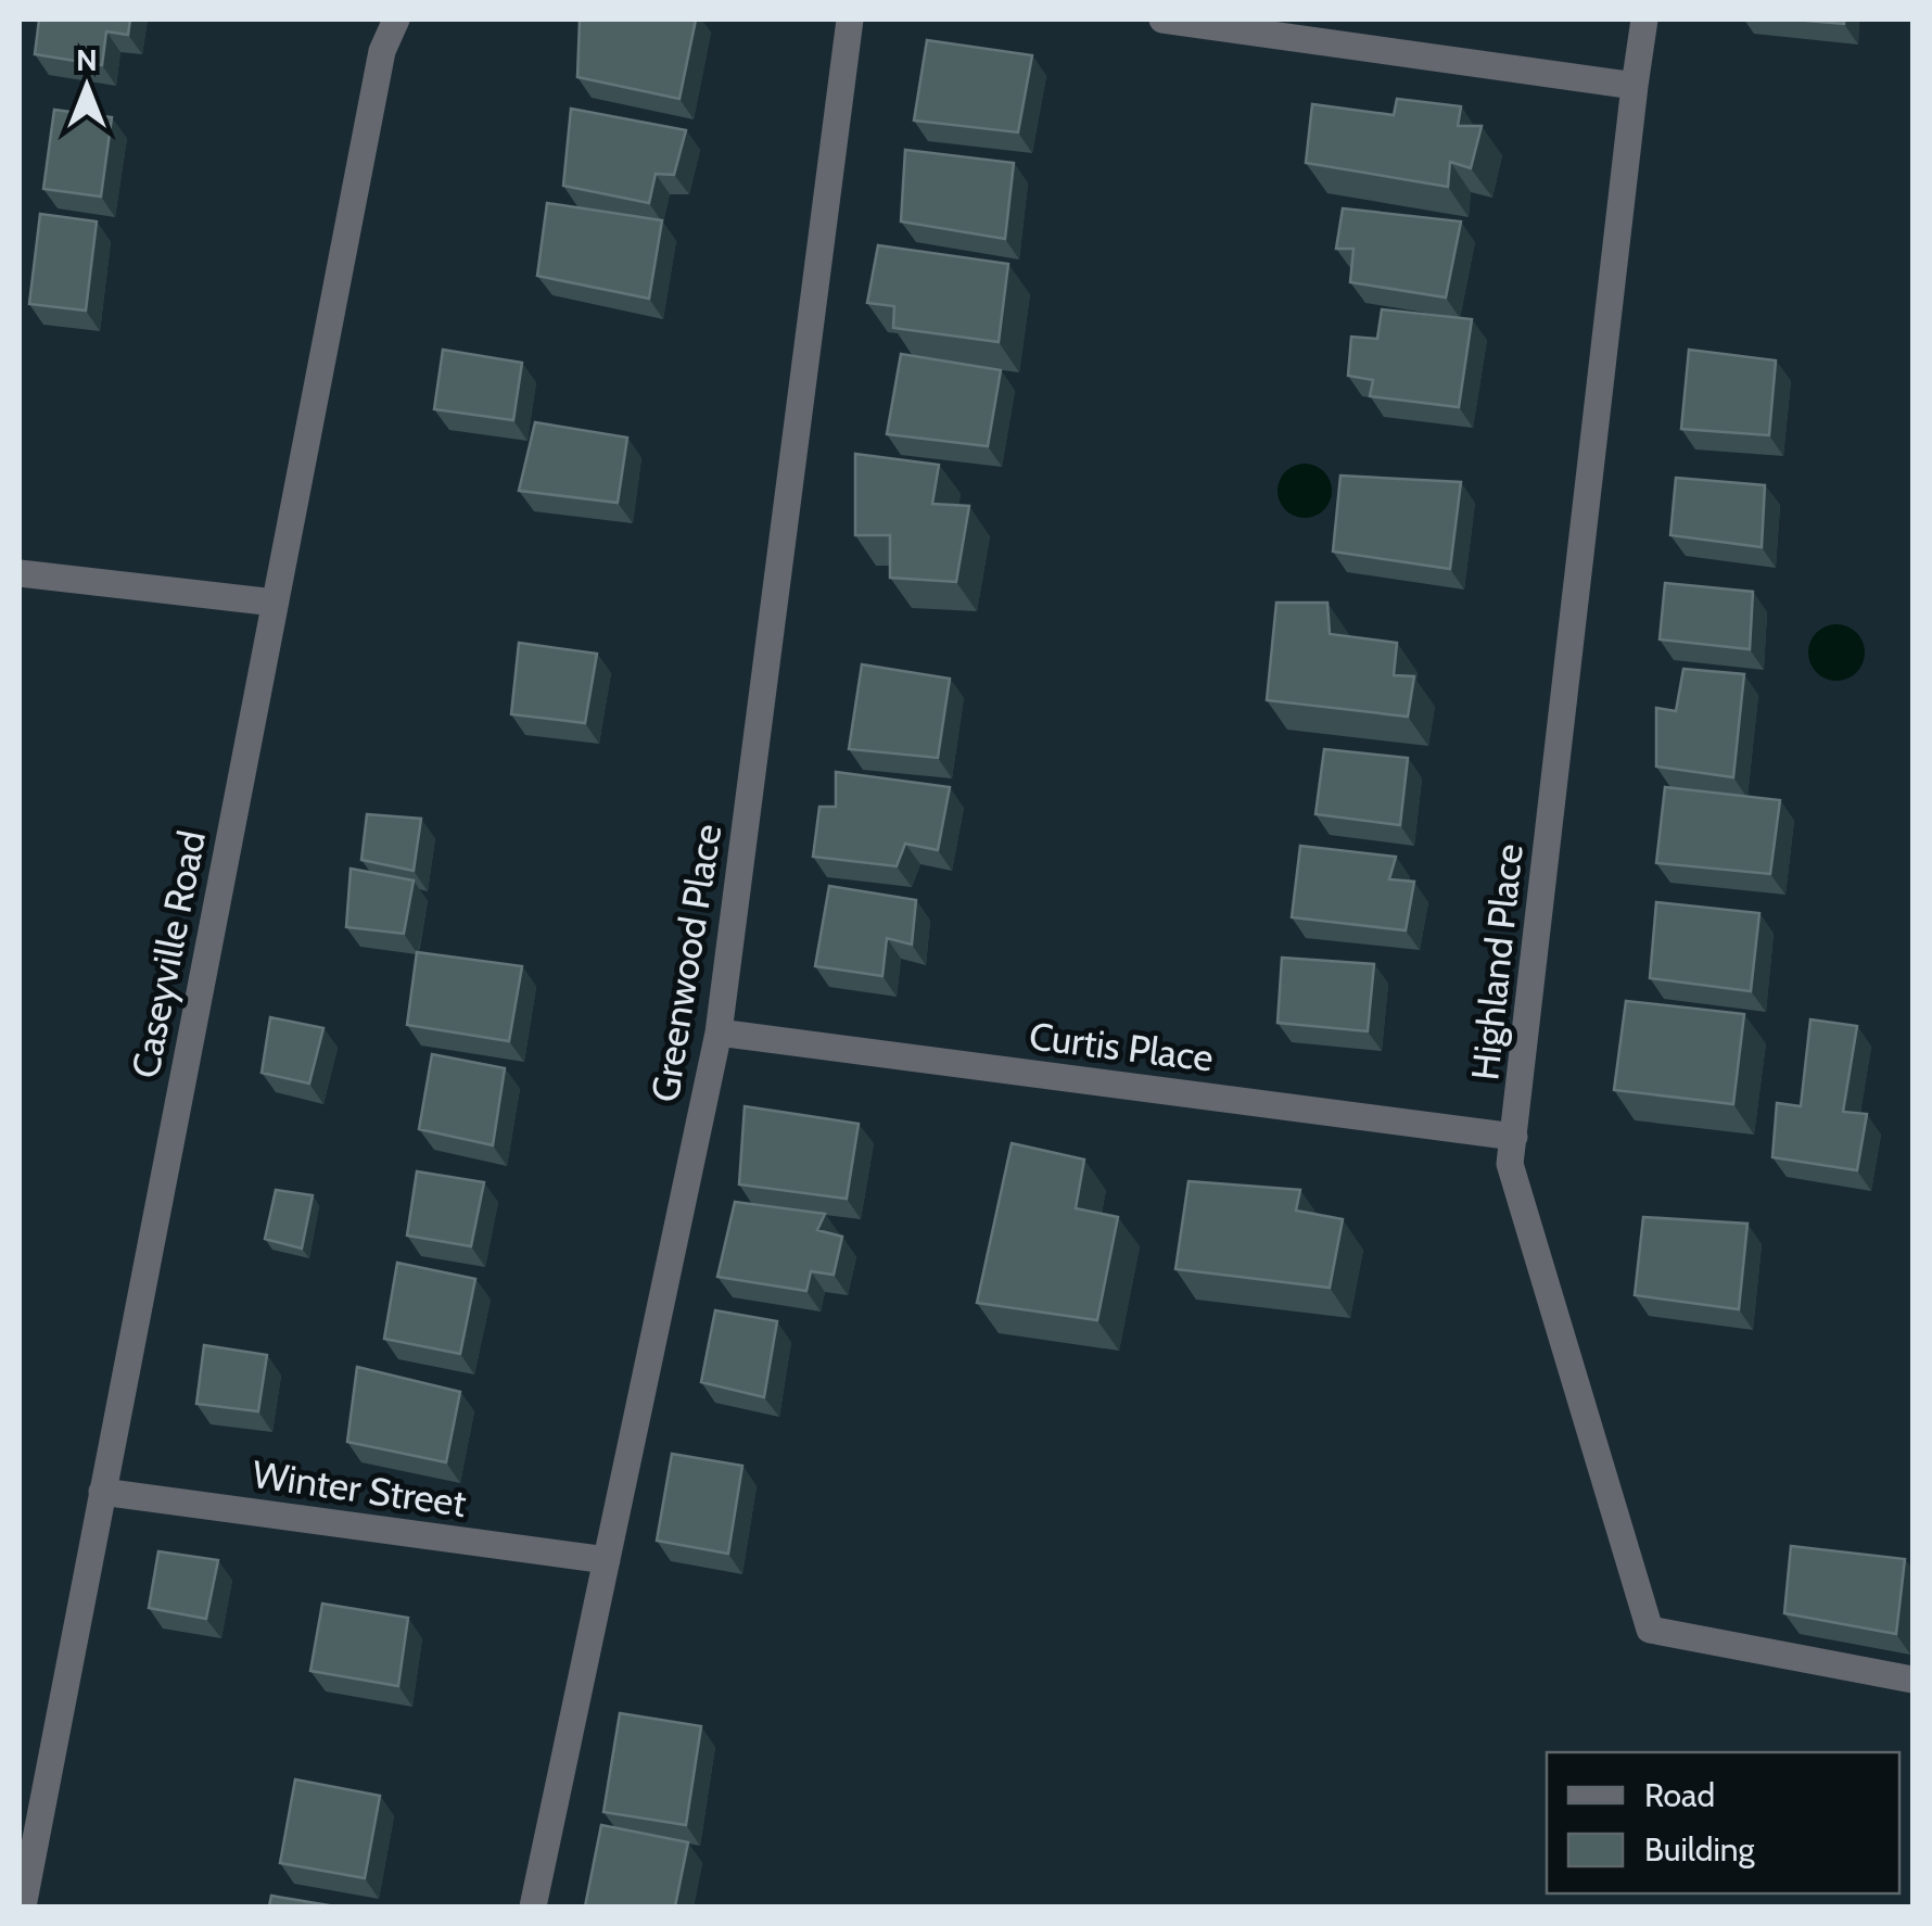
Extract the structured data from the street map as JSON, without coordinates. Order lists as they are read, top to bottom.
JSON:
{
  "streets": {
    "street": [
      "Caseyville Road",
      "Highland Place",
      "Greenwood Place",
      "Curtis Place",
      "Winter Street"
    ]
  },
  "crossings": [
    ["Caseyville Road", "Winter Street"],
    ["Highland Place", "Curtis Place"],
    ["Greenwood Place", "Curtis Place"],
    ["Greenwood Place", "Winter Street"]
  ],
  "legend": ["Road", "Building"],
  "north": "top"
}
